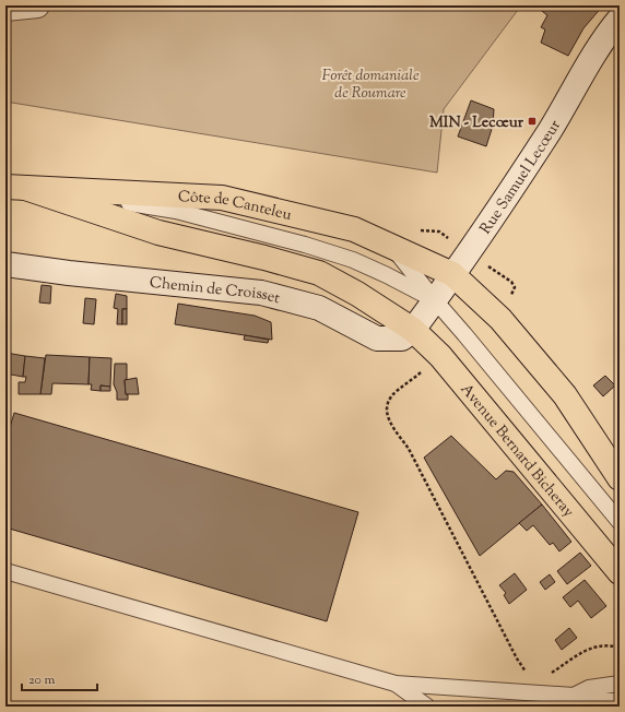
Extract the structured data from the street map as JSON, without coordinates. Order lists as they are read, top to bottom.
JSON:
{
  "streets": {
    "main road": ["Côte de Canteleu", "Avenue Bernard Bicheray"],
    "street": ["Rue Samuel Lecœur", "Chemin de Croisset"]
  },
  "crossings": [
    ["Rue Samuel Lecœur", "Côte de Canteleu"],
    ["Rue Samuel Lecœur", "Chemin de Croisset"],
    ["Rue Samuel Lecœur", "Avenue Bernard Bicheray"],
    ["Chemin de Croisset", "Avenue Bernard Bicheray"]
  ],
  "parks": ["Forêt domaniale de Roumare"],
  "places": {
    "transit": ["MIN - Lecœur"]
  },
  "scale_bar": "20 m"
}
